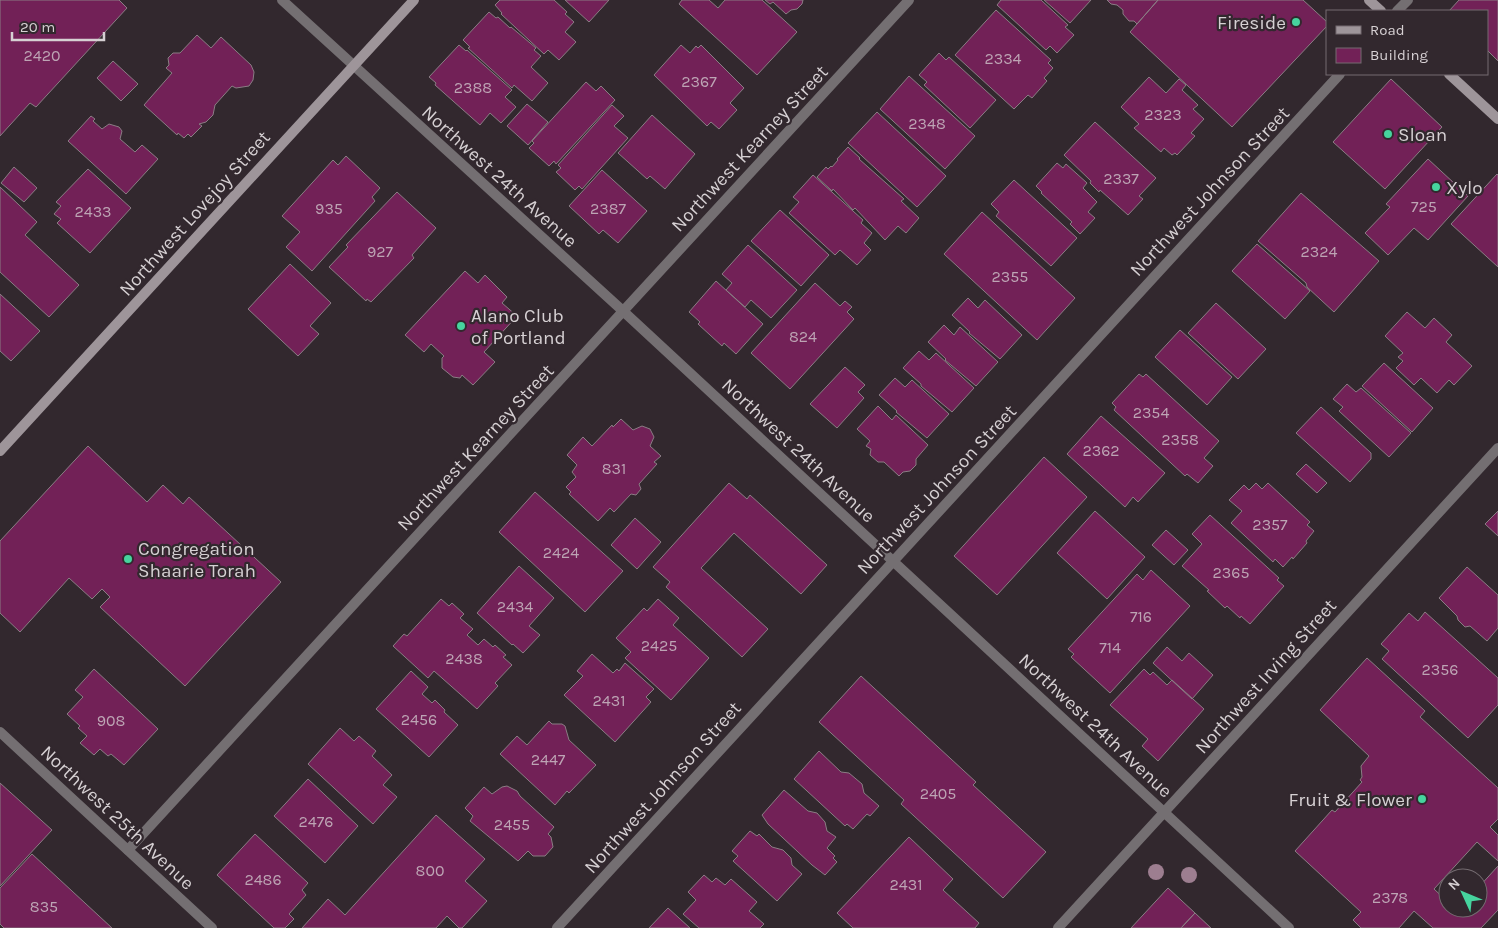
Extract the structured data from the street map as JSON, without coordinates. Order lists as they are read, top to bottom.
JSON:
{
  "streets": {
    "main road": ["Northwest Lovejoy Street"],
    "street": [
      "Northwest Kearney Street",
      "Northwest 24th Avenue",
      "Northwest Johnson Street",
      "Northwest Irving Street",
      "Northwest 25th Avenue"
    ]
  },
  "crossings": [
    ["Northwest Kearney Street", "Northwest 24th Avenue"],
    ["Northwest Kearney Street", "Northwest 25th Avenue"],
    ["Northwest 24th Avenue", "Northwest Johnson Street"],
    ["Northwest 24th Avenue", "Northwest Lovejoy Street"],
    ["Northwest 24th Avenue", "Northwest Irving Street"]
  ],
  "places": [
    "Fireside",
    "Sloan",
    "Xylo",
    "Alano Club of Portland",
    "Congregation Shaarie Torah",
    "Fruit & Flower"
  ],
  "house_numbers": [
    "2420",
    "2334",
    "2367",
    "2388",
    "2323",
    "2348",
    "2337",
    "725",
    "935",
    "2387",
    "2433",
    "927",
    "2324",
    "2355",
    "824",
    "2354",
    "2358",
    "2362",
    "831",
    "2357",
    "2424",
    "2365",
    "2434",
    "716",
    "2425",
    "714",
    "2438",
    "2356",
    "2431",
    "2456",
    "908",
    "2447",
    "2405",
    "2476",
    "2455",
    "800",
    "2486",
    "2431",
    "2378",
    "835"
  ],
  "legend": ["Road", "Building"],
  "scale_bar": "20 m",
  "north": "top left"
}
